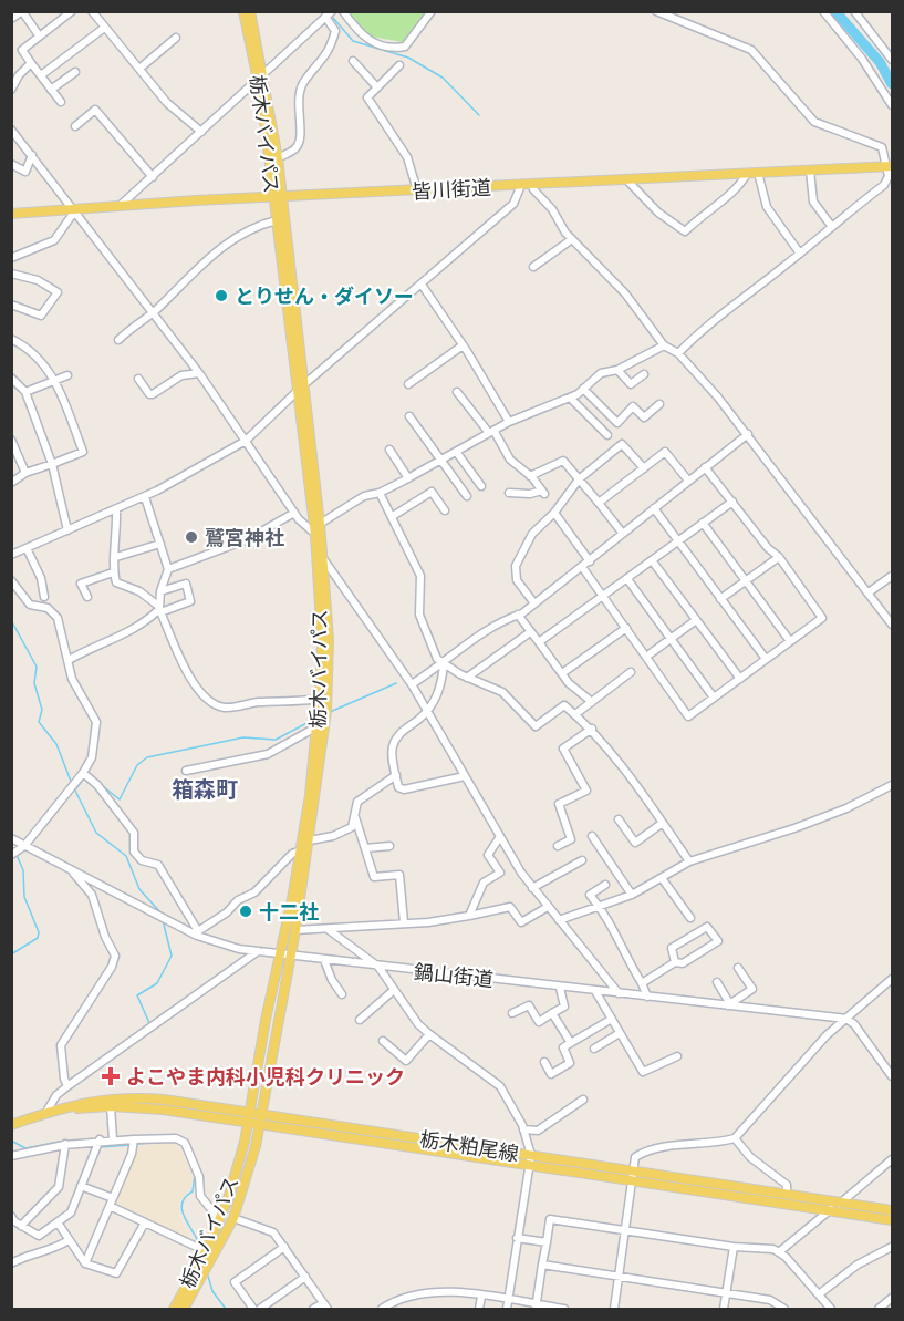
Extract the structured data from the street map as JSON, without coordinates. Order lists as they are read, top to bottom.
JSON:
{
  "streets": {
    "main road": ["栃木バイパス", "皆川街道", "栃木粕尾線"],
    "street": ["鍋山街道"]
  },
  "crossings": [
    ["栃木バイパス", "皆川街道"],
    ["栃木バイパス", "鍋山街道"],
    ["栃木バイパス", "栃木粕尾線"]
  ],
  "districts": ["箱森町"],
  "places": {
    "other": ["とりせん・ダイソー", "鷲宮神社", "十二社"],
    "health": ["よこやま内科小児科クリニック"]
  }
}
